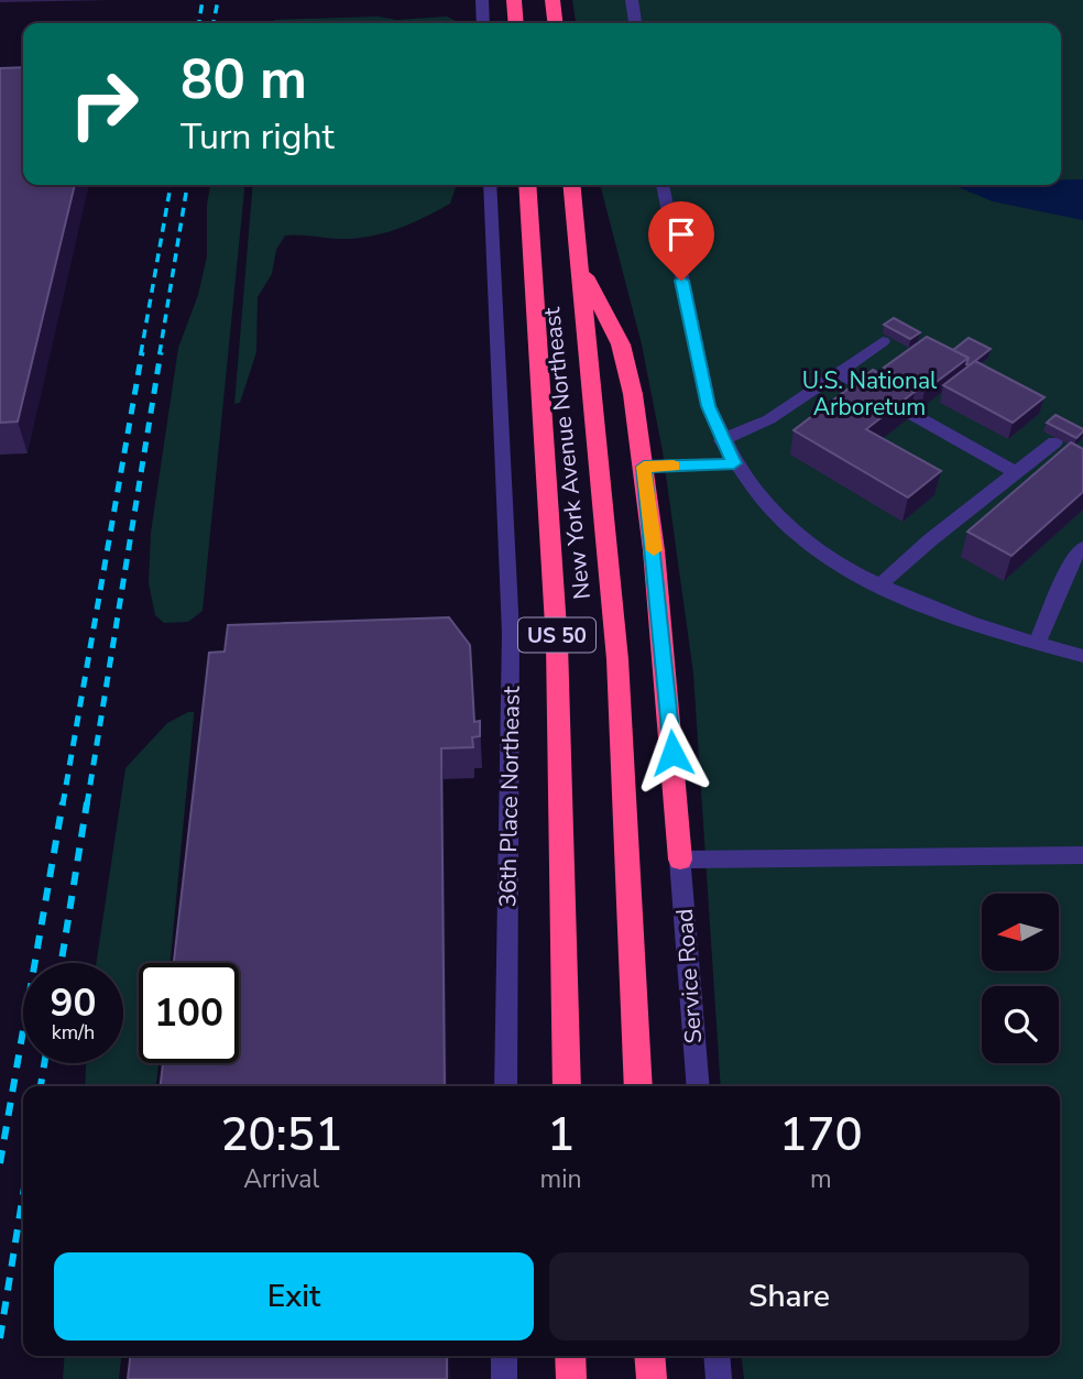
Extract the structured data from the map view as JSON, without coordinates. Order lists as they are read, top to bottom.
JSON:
{
  "streets": {
    "highway": ["New York Avenue Northeast", "US 50"],
    "street": ["36th Place Northeast", "Service Road"]
  },
  "parks": ["U.S. National Arboretum"],
  "north": "left",
  "page": {
    "turn": ["80 m", "Turn right"],
    "speed": "90 km/h",
    "limit": "100",
    "eta": [
      "20:51",
      "Arrival",
      "1",
      "min",
      "170",
      "m"
    ],
    "buttons": ["Exit", "Share"]
  }
}
